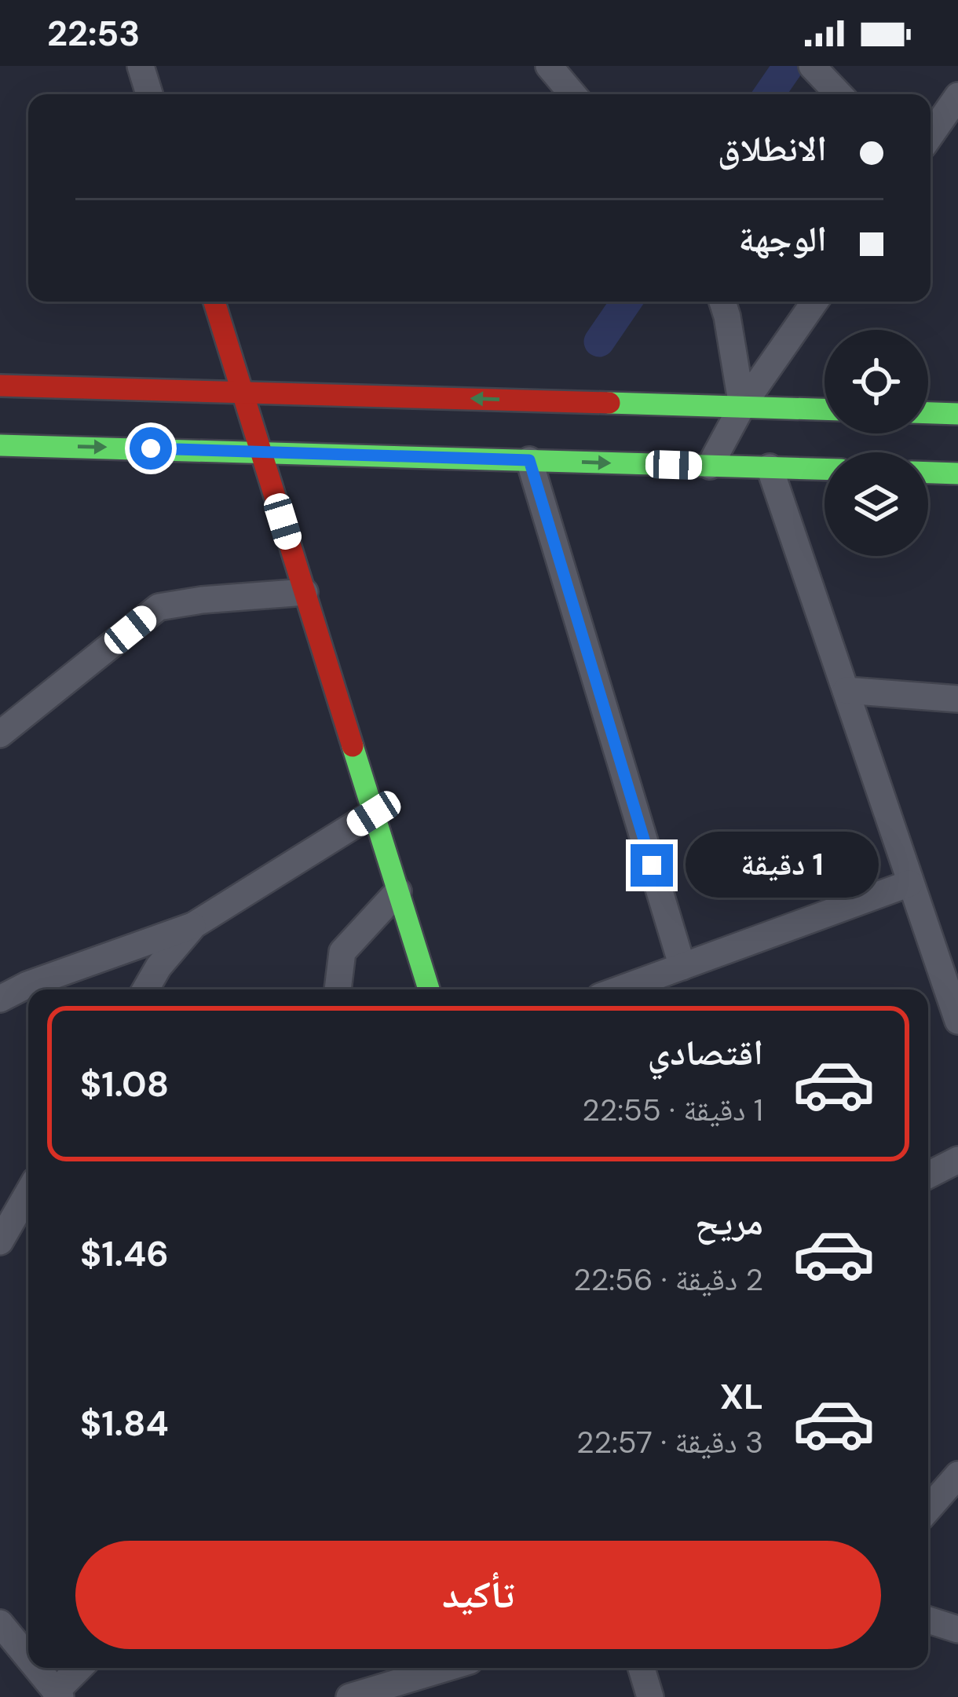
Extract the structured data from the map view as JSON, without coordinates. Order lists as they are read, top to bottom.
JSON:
{
  "page": {
    "status": "22:53",
    "banner": ["الانطلاق", "الوجهة"],
    "bubble": "1 دقيقة",
    "list": [
      {
        "name": "اقتصادي",
        "note": "1 دقيقة · 22:55",
        "value": "$1.08"
      },
      {
        "name": "مريح",
        "note": "2 دقيقة · 22:56",
        "value": "$1.46"
      },
      {
        "name": "XL",
        "note": "3 دقيقة · 22:57",
        "value": "$1.84"
      }
    ],
    "buttons": "تأكيد"
  }
}
